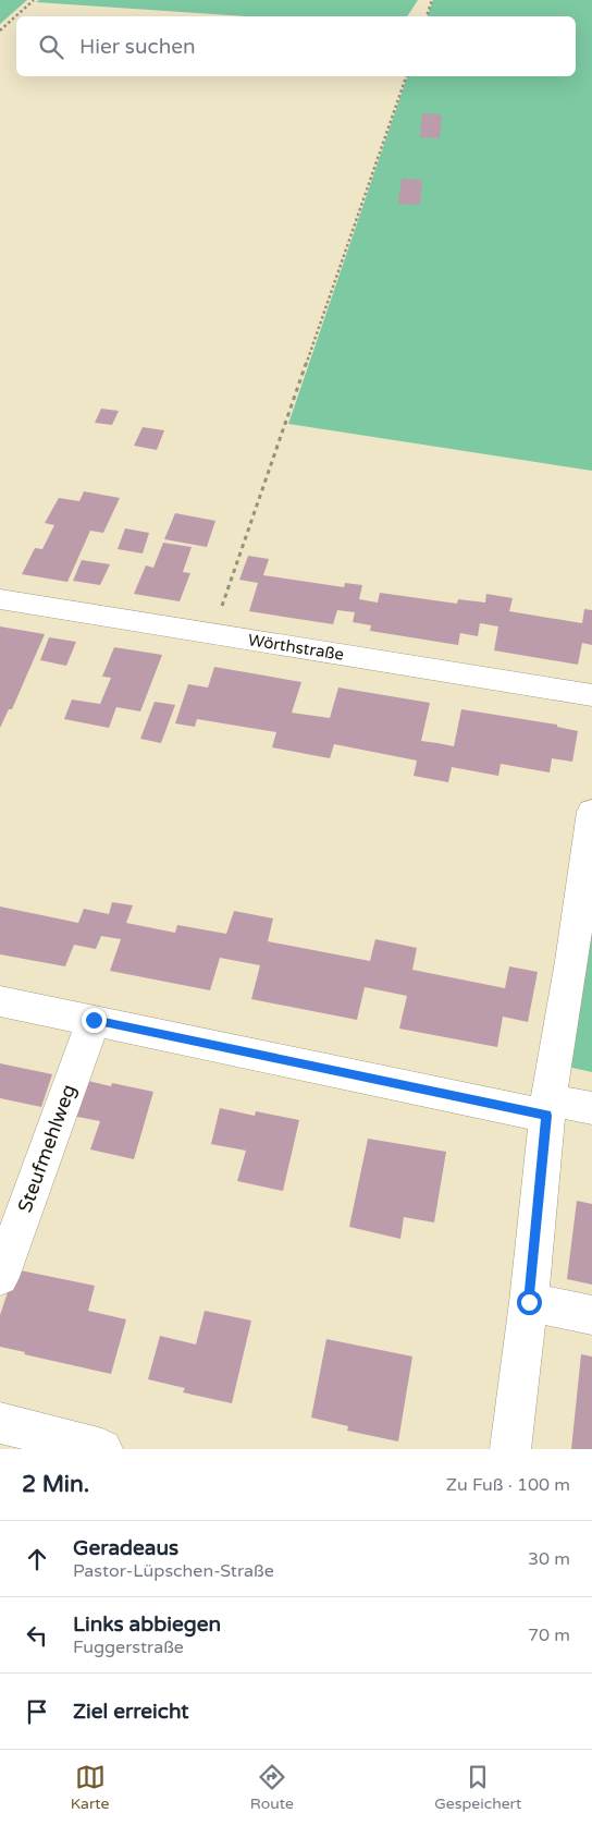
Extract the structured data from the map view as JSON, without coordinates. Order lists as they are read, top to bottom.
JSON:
{
  "streets": {
    "street": ["Wörthstraße", "Steufmehlweg"]
  },
  "page": {
    "search": "Hier suchen",
    "heading": ["2 Min.", "Zu Fuß · 100 m"],
    "list": [
      ["Geradeaus", "Pastor-Lüpschen-Straße", "30 m"],
      ["Links abbiegen", "Fuggerstraße", "70 m"],
      "Ziel erreicht"
    ],
    "nav": ["Karte", "Route", "Gespeichert"]
  }
}
